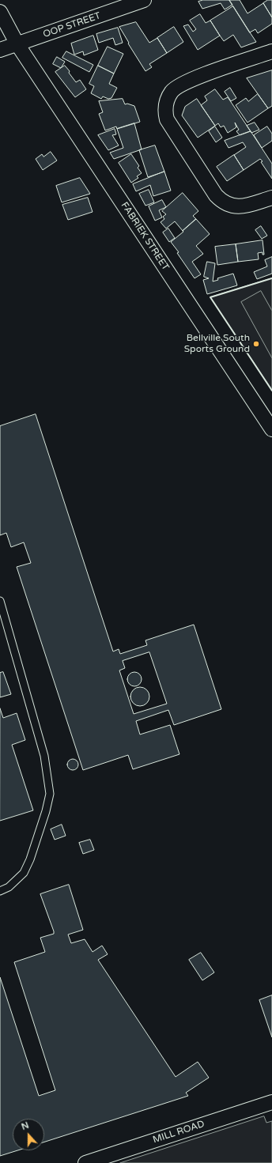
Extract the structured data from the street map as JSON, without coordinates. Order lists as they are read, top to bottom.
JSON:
{
  "streets": {
    "street": ["OOP STREET", "FABRIEK STREET", "MILL ROAD"]
  },
  "crossings": [
    ["OOP STREET", "FABRIEK STREET"]
  ],
  "places": ["Bellville South Sports Ground"],
  "north": "top"
}
